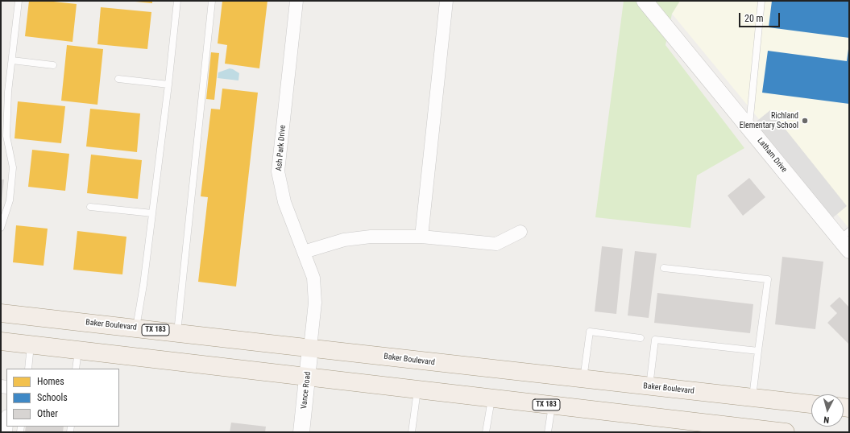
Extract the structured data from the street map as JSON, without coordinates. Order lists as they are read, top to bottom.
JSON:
{
  "streets": {
    "main road": ["Baker Boulevard", "TX 183"],
    "street": ["Ash Park Drive", "Latham Drive", "Vance Road"]
  },
  "crossings": [
    ["Ash Park Drive", "Baker Boulevard"],
    ["Ash Park Drive", "Vance Road"],
    ["Baker Boulevard", "Vance Road"],
    ["TX 183", "Vance Road"]
  ],
  "places": ["Richland Elementary School"],
  "legend": ["Homes", "Schools", "Other"],
  "scale_bar": "20 m",
  "north": "bottom"
}
